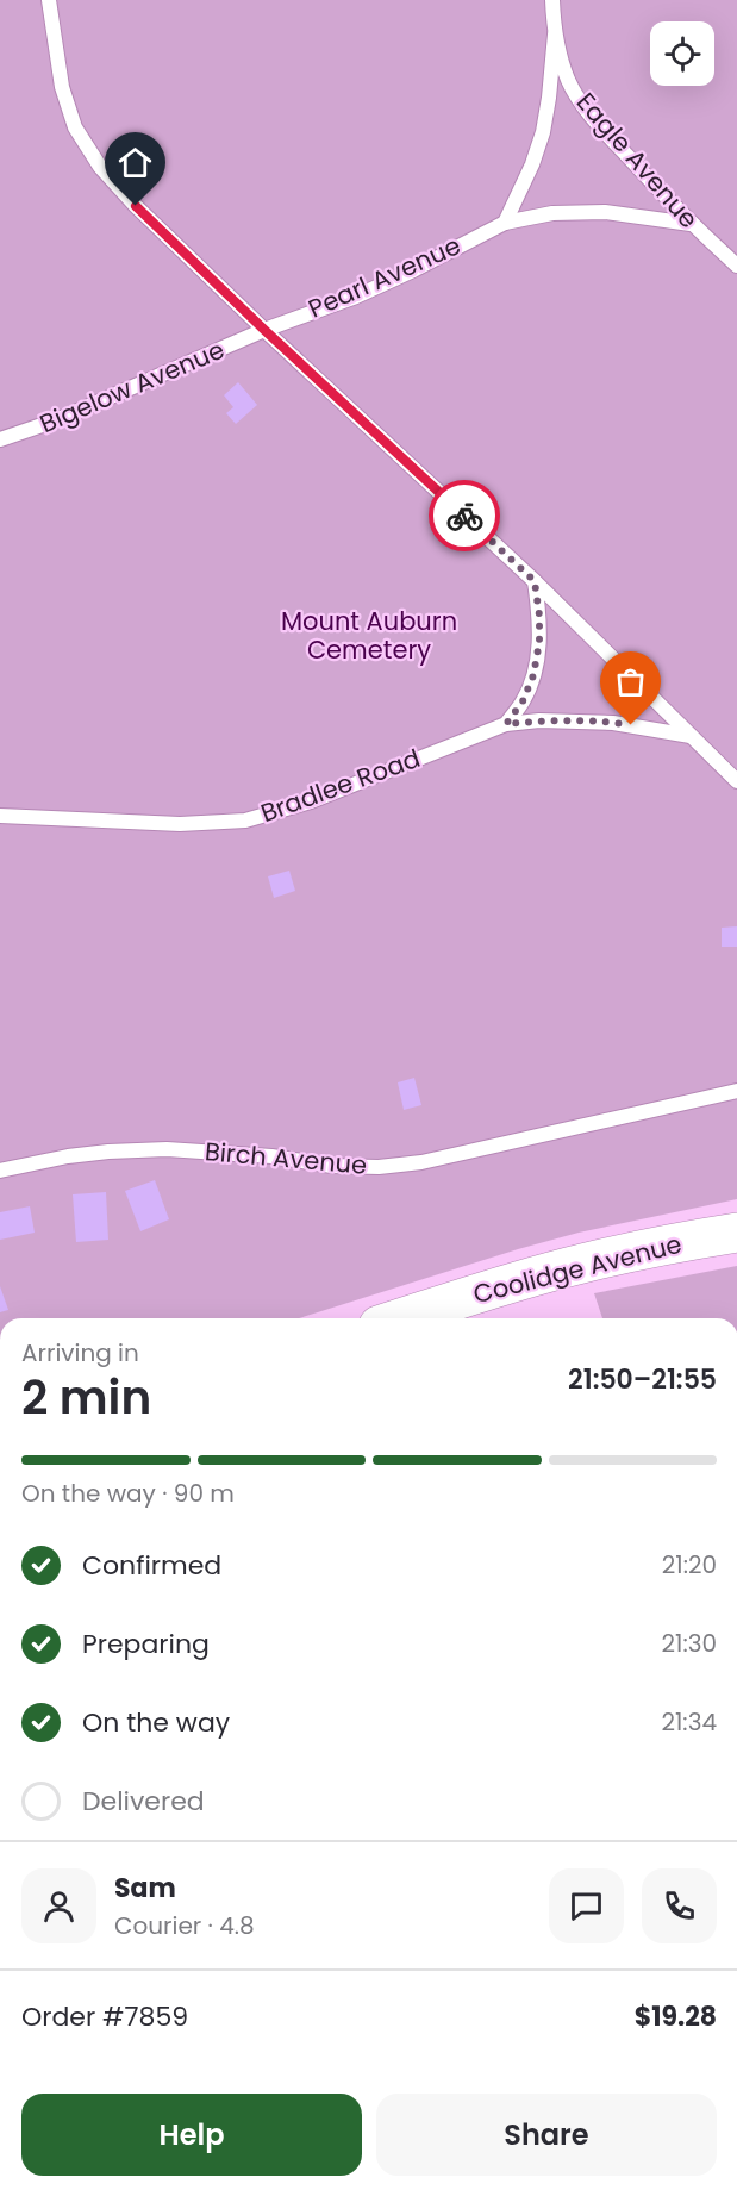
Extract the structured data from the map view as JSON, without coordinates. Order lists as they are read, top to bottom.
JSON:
{
  "streets": {
    "street": ["Coolidge Avenue"],
    "lane": [
      "Eagle Avenue",
      "Pearl Avenue",
      "Bigelow Avenue",
      "Bradlee Road",
      "Birch Avenue"
    ]
  },
  "crossings": [
    ["Eagle Avenue", "Pearl Avenue"],
    ["Pearl Avenue", "Bigelow Avenue"]
  ],
  "parks": ["Mount Auburn Cemetery"],
  "page": {
    "heading": ["2 min", "Arriving in", "21:50–21:55"],
    "panel": [
      "Sam",
      "Courier · 4.8",
      "Order #7859",
      "$19.28"
    ],
    "bar": "On the way · 90 m",
    "list": [
      ["Confirmed", "21:20"],
      ["Preparing", "21:30"],
      ["On the way", "21:34"],
      "Delivered"
    ],
    "buttons": ["Help", "Share"]
  }
}
